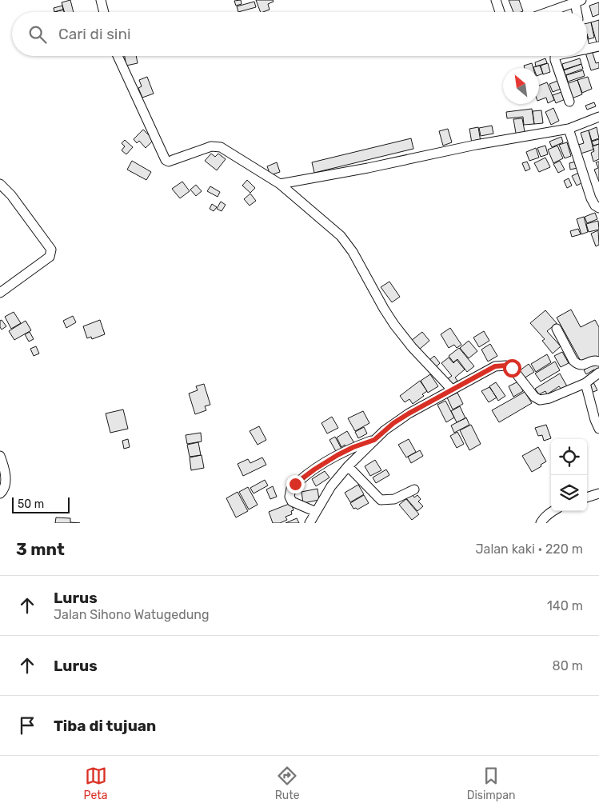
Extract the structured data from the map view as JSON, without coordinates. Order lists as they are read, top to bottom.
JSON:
{
  "scale_bar": "50 m",
  "north": "top left",
  "page": {
    "search": "Cari di sini",
    "scale": "50 m",
    "heading": ["3 mnt", "Jalan kaki · 220 m"],
    "list": [
      ["Lurus", "Jalan Sihono Watugedung", "140 m"],
      ["Lurus", "80 m"],
      "Tiba di tujuan"
    ],
    "nav": ["Peta", "Rute", "Disimpan"]
  }
}
